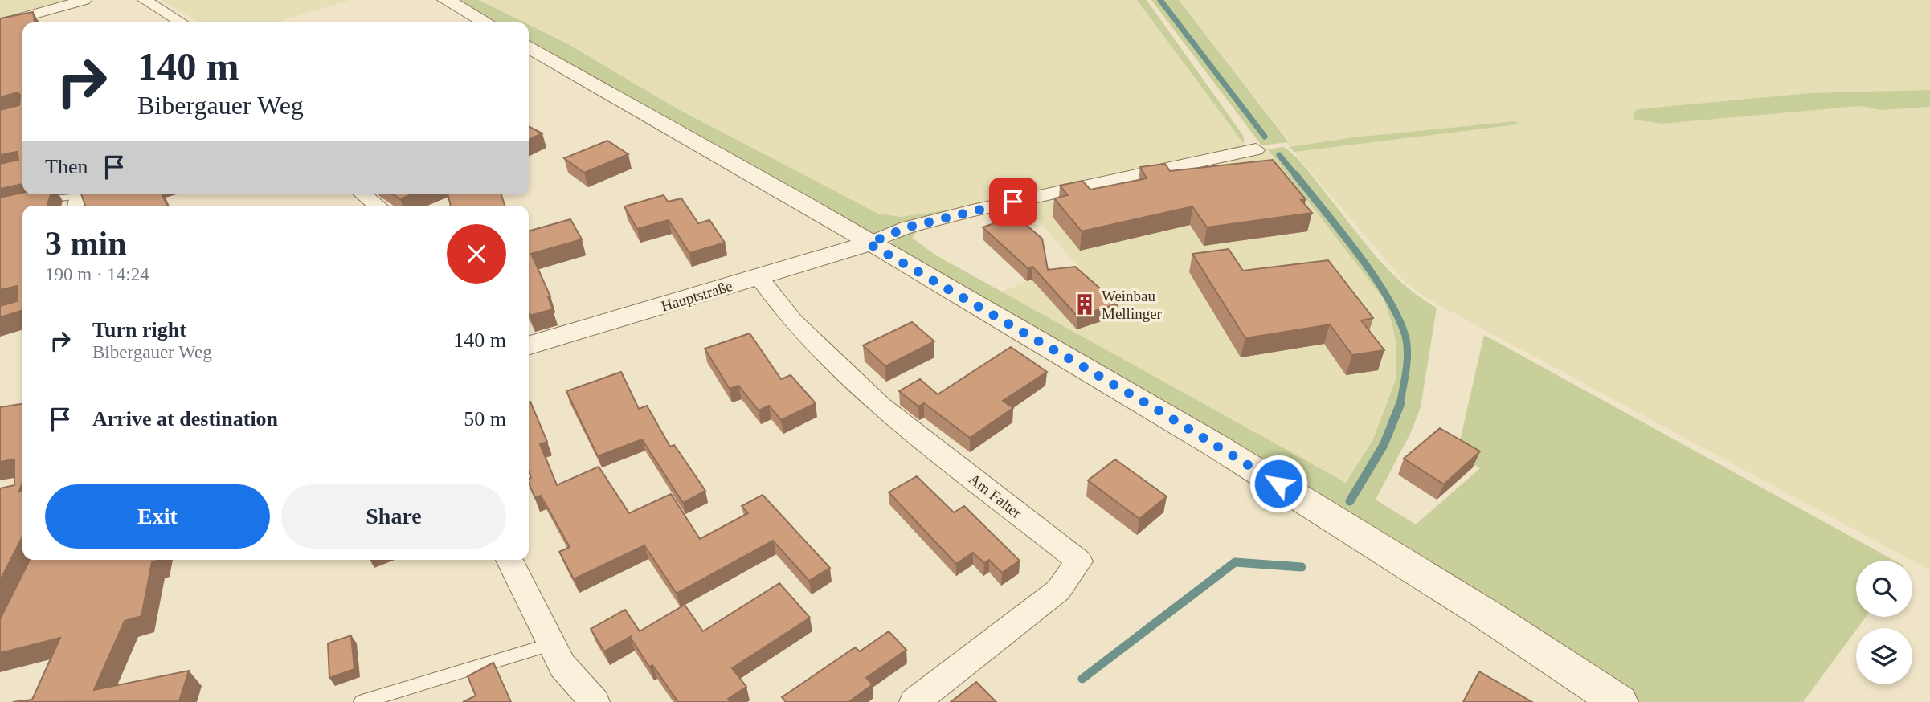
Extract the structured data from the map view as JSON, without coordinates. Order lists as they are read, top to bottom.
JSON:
{
  "streets": {
    "street": ["Hauptstraße", "Am Falter"]
  },
  "crossings": [
    ["Hauptstraße", "Am Falter"]
  ],
  "places": {
    "building": ["Weinbau Mellinger"]
  },
  "page": {
    "turn": ["140 m", "Bibergauer Weg"],
    "then": "Then",
    "heading": ["3 min", "190 m · 14:24"],
    "list": [
      {
        "name": "Turn right",
        "note": "Bibergauer Weg",
        "value": "140 m"
      },
      {
        "name": "Arrive at destination",
        "value": "50 m"
      }
    ],
    "buttons": ["Exit", "Share"]
  }
}
